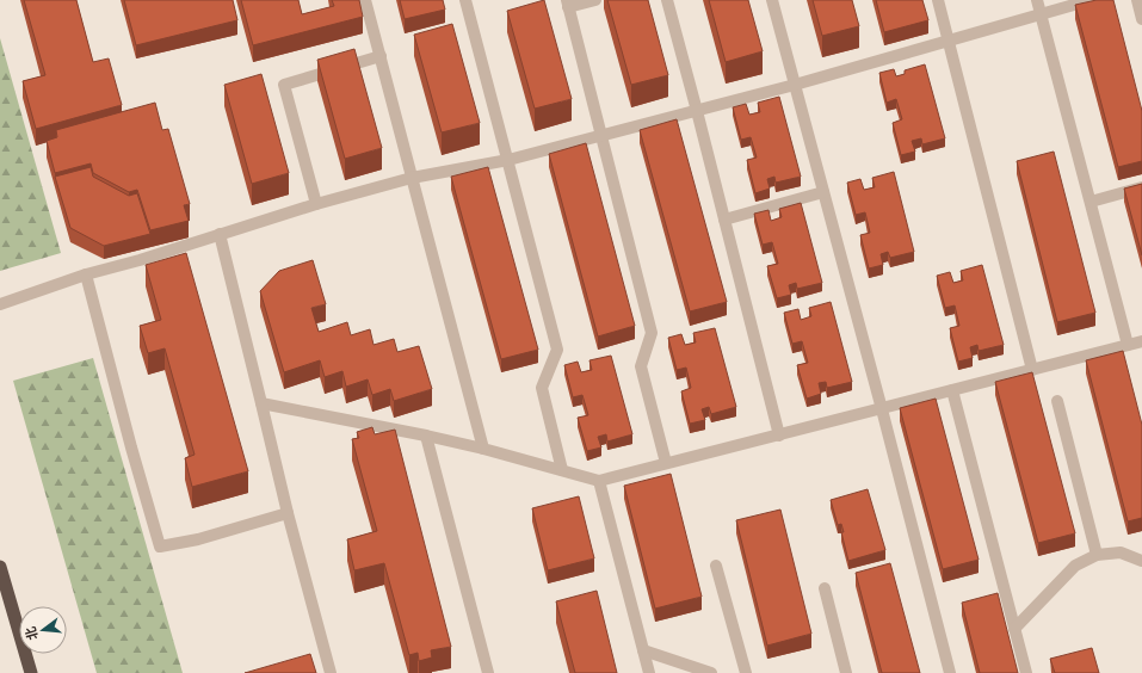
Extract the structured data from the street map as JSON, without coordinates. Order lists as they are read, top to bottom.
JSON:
{
  "north": "left"
}
